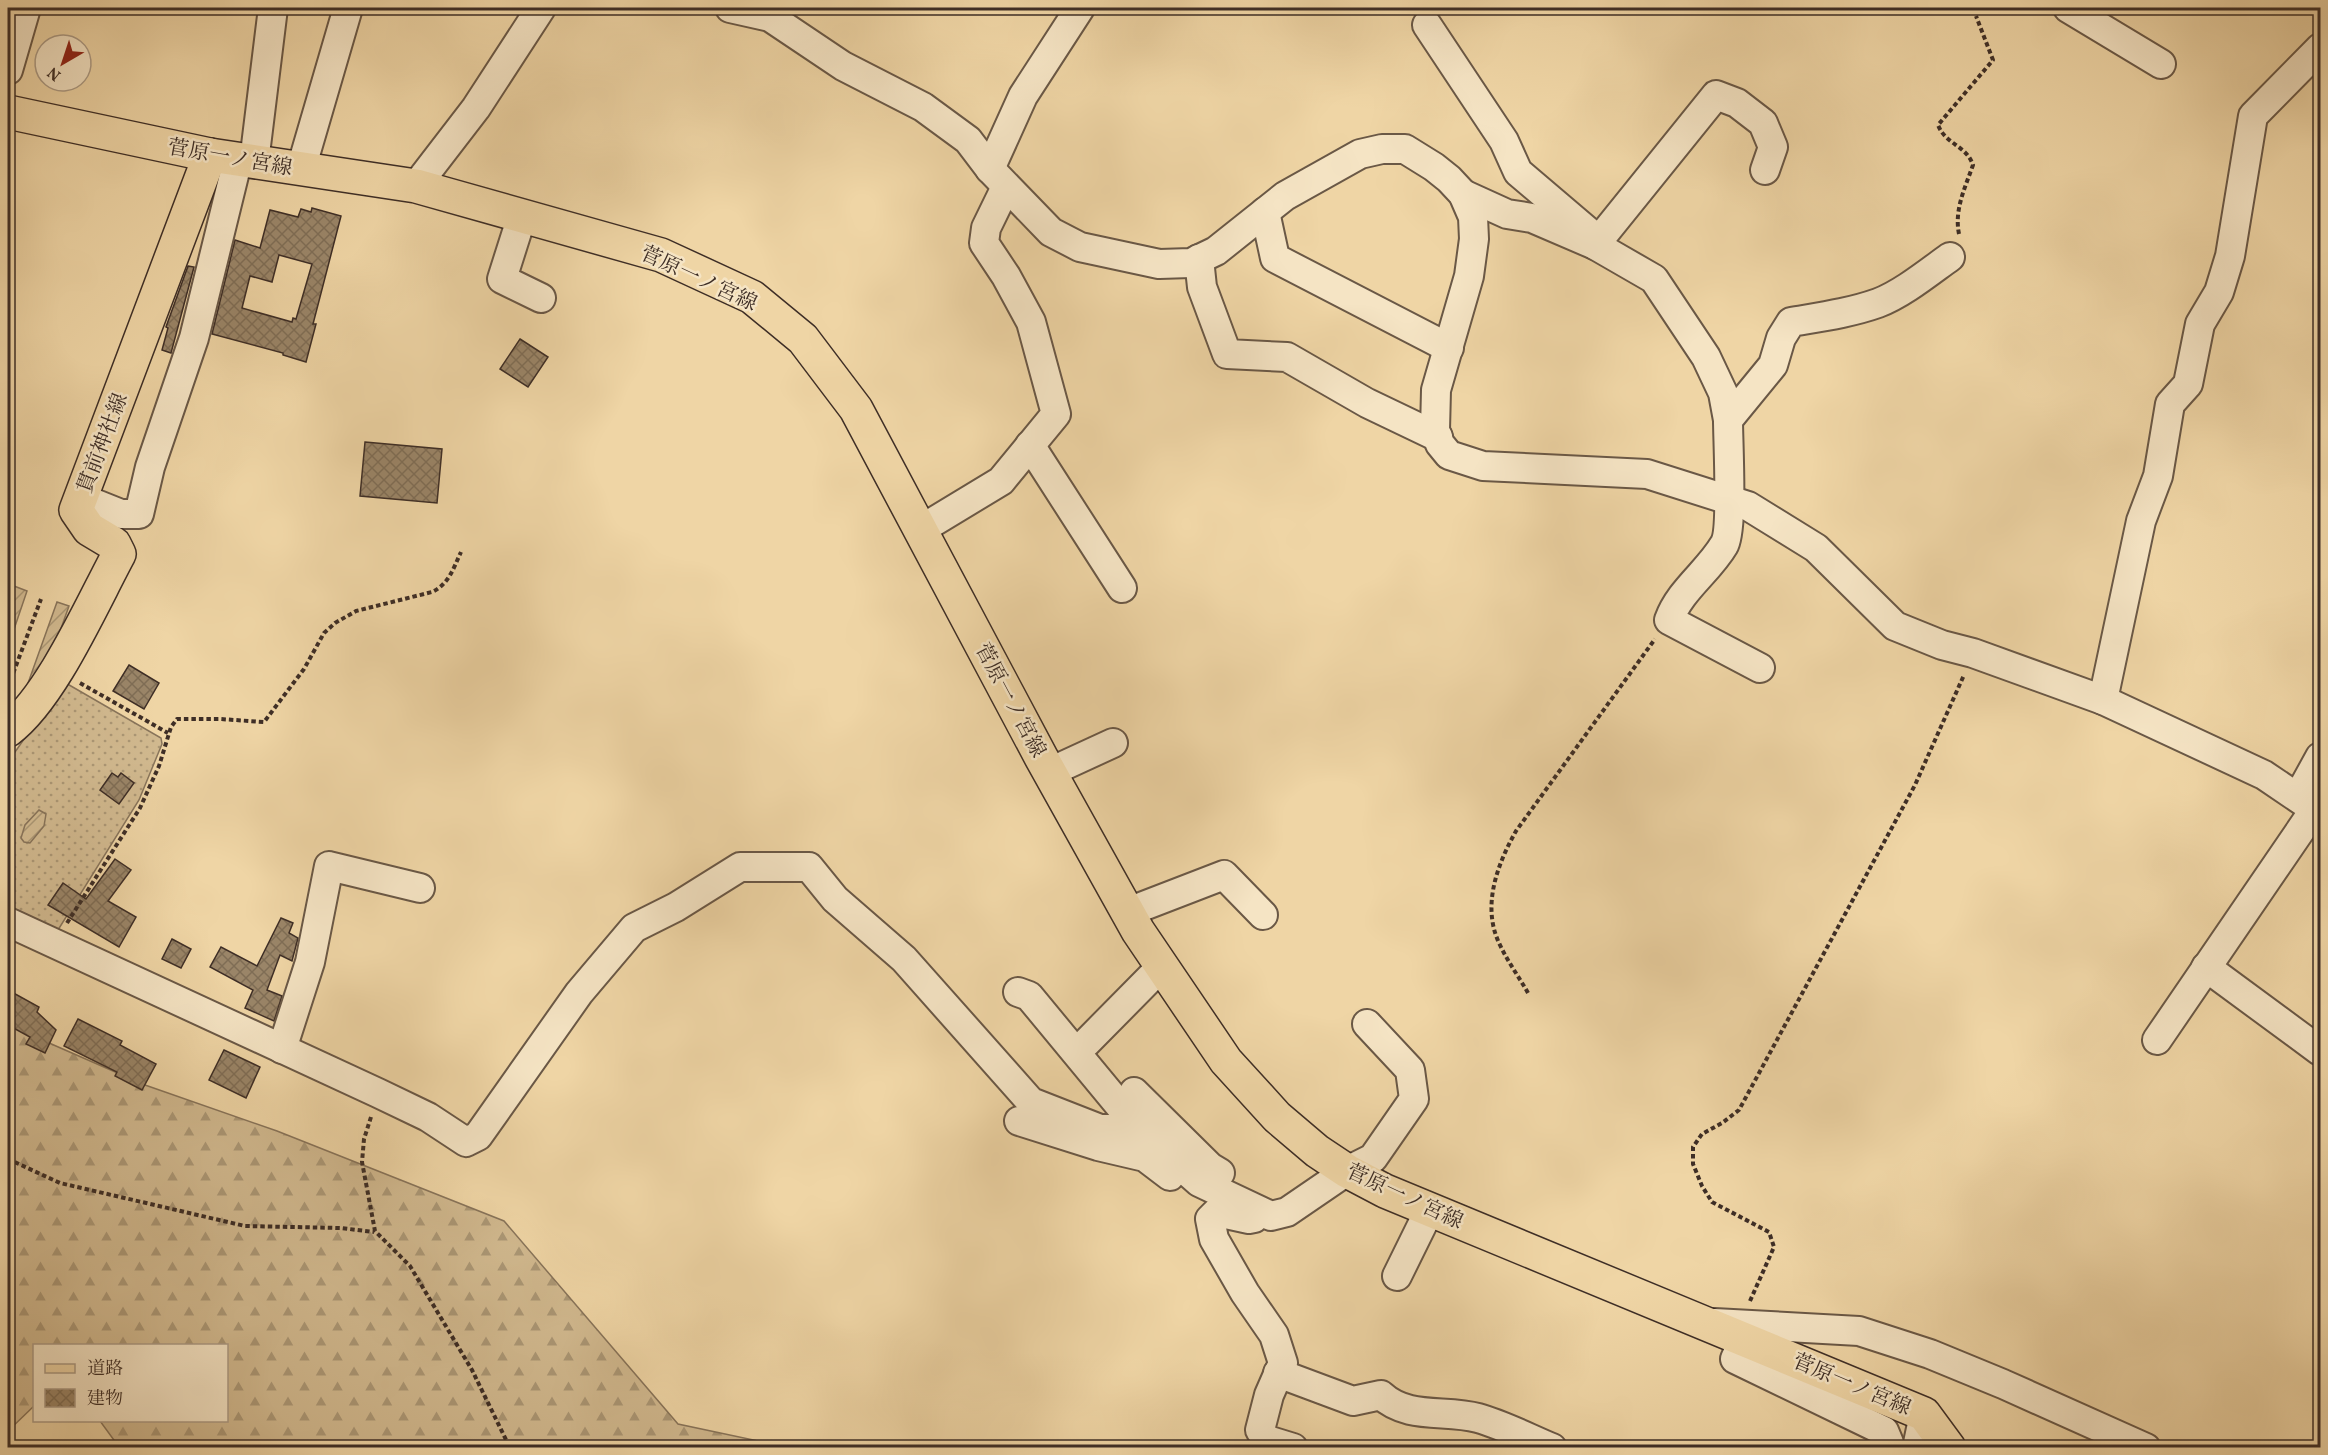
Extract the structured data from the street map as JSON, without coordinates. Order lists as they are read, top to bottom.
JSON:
{
  "streets": {
    "main road": ["菅原一ノ宮線", "貫前神社線"]
  },
  "crossings": [
    ["菅原一ノ宮線", "貫前神社線"]
  ],
  "legend": ["道路", "建物"],
  "north": "bottom left"
}
